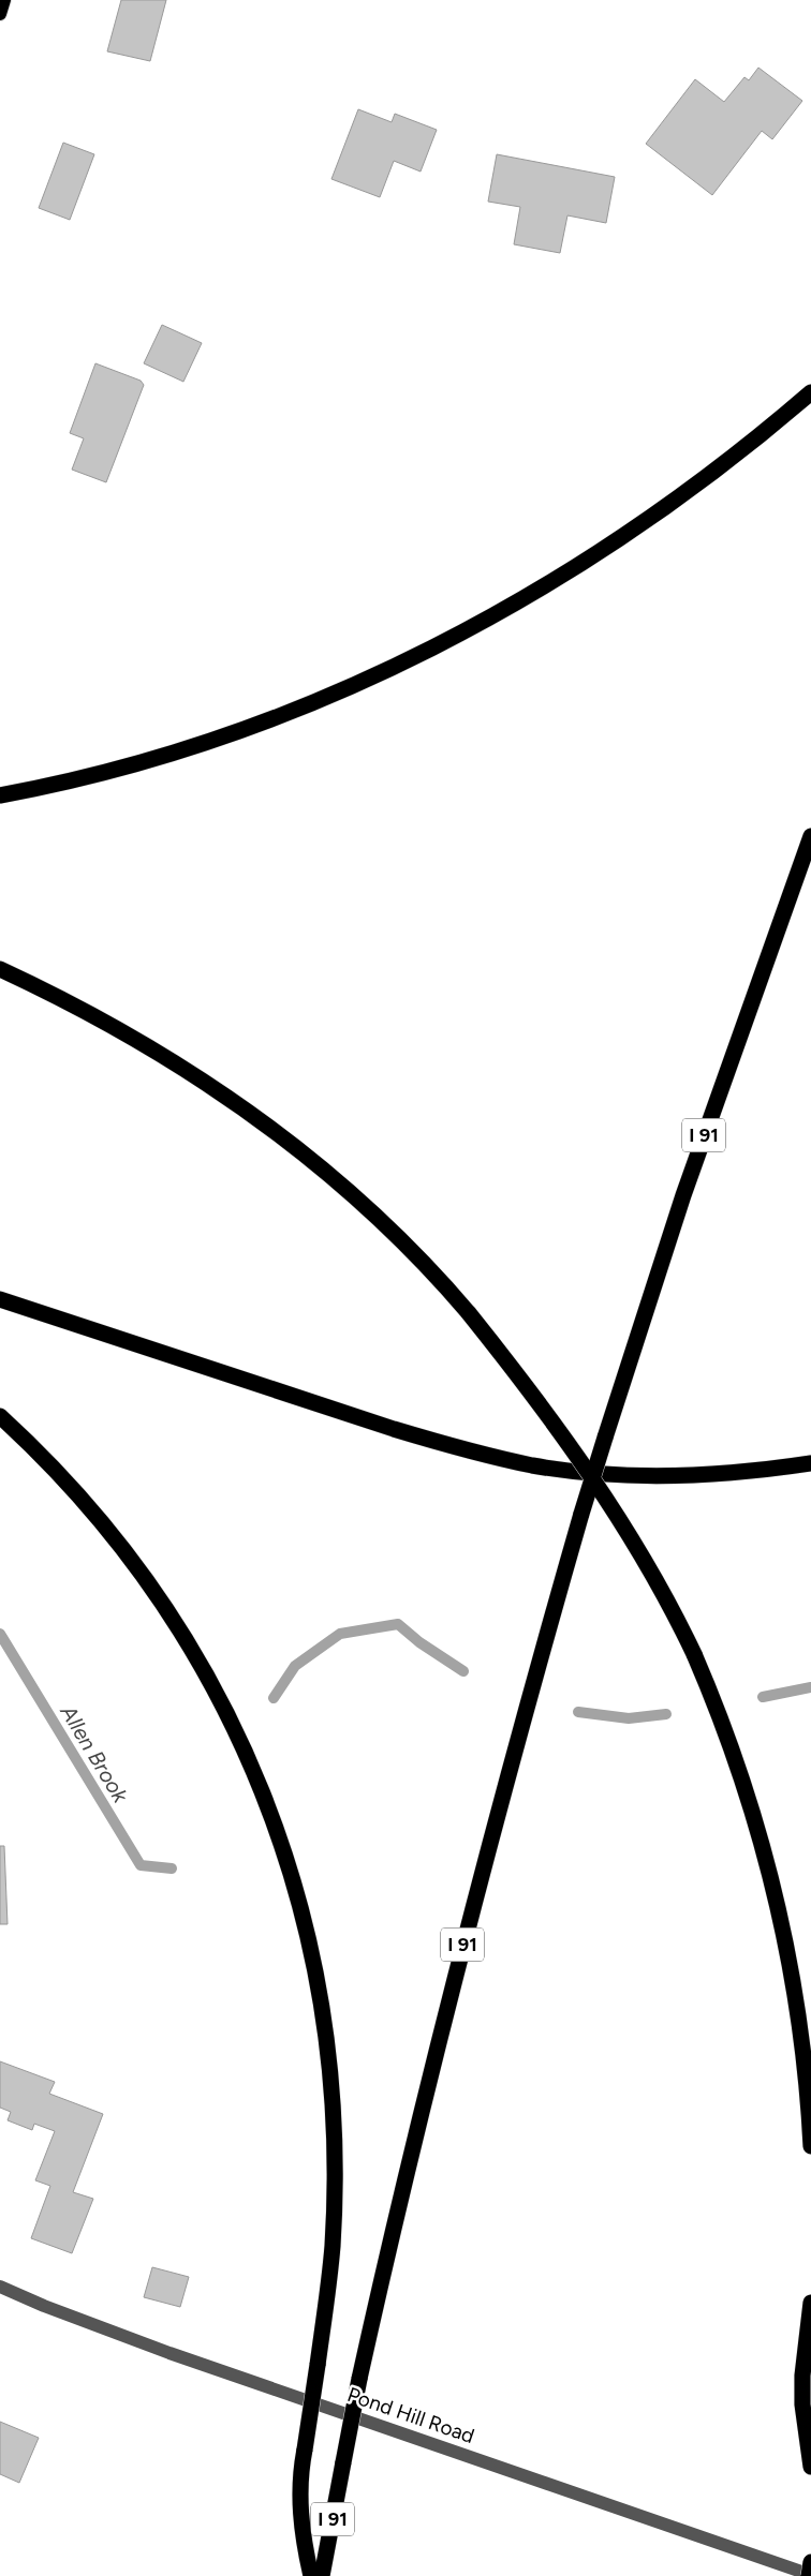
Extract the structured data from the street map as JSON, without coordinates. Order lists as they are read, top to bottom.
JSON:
{
  "streets": {
    "highway": ["I 91"],
    "street": ["Pond Hill Road"]
  },
  "water": ["Allen Brook"]
}
